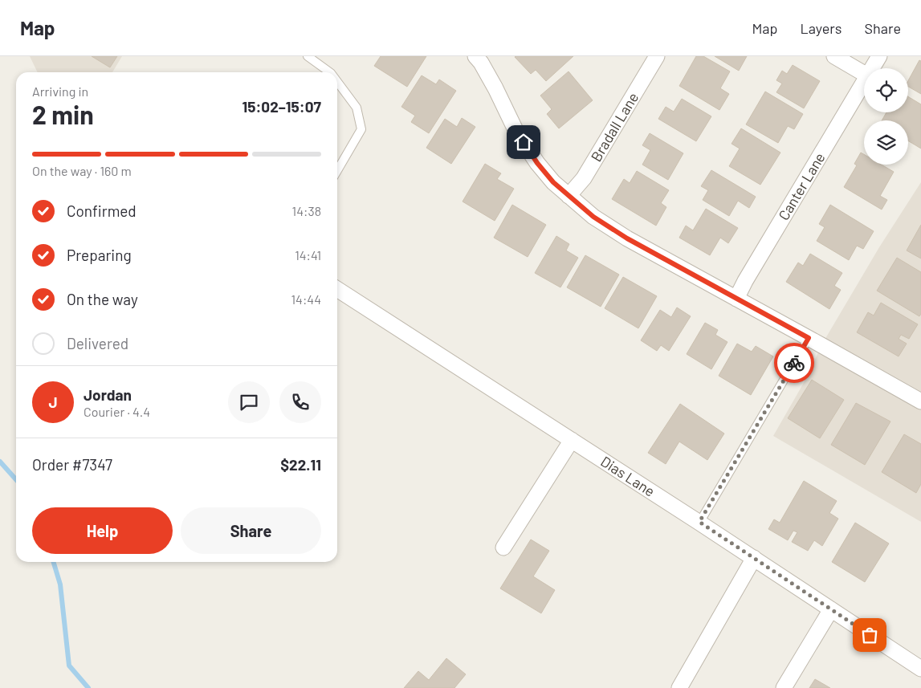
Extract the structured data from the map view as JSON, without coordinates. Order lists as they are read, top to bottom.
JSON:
{
  "streets": {
    "street": ["Bradall Lane", "Canter Lane", "Dias Lane"]
  },
  "page": {
    "header": "Map",
    "nav": ["Map", "Layers", "Share"],
    "heading": ["2 min", "Arriving in", "15:02–15:07"],
    "panel": [
      "Jordan",
      "Courier · 4.4",
      "Order #7347",
      "$22.11"
    ],
    "bar": "On the way · 160 m",
    "list": [
      ["Confirmed", "14:38"],
      ["Preparing", "14:41"],
      ["On the way", "14:44"],
      "Delivered"
    ],
    "round": "J",
    "buttons": ["Help", "Share"]
  }
}
